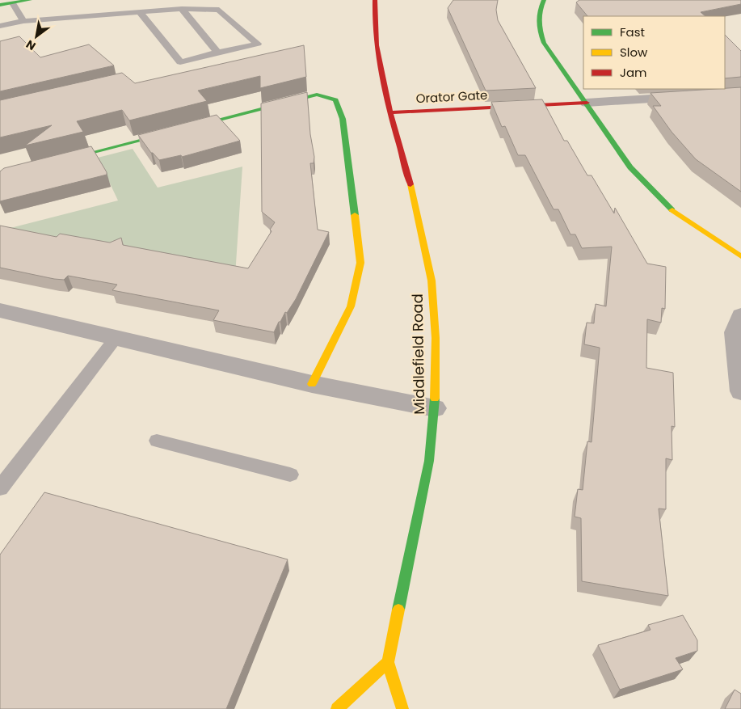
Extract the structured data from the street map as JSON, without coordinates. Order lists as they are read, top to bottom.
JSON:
{
  "streets": {
    "street": ["Orator Gate", "Middlefield Road"]
  },
  "crossings": [
    ["Orator Gate", "Middlefield Road"]
  ],
  "legend": ["Fast", "Slow", "Jam"],
  "north": "bottom left"
}
